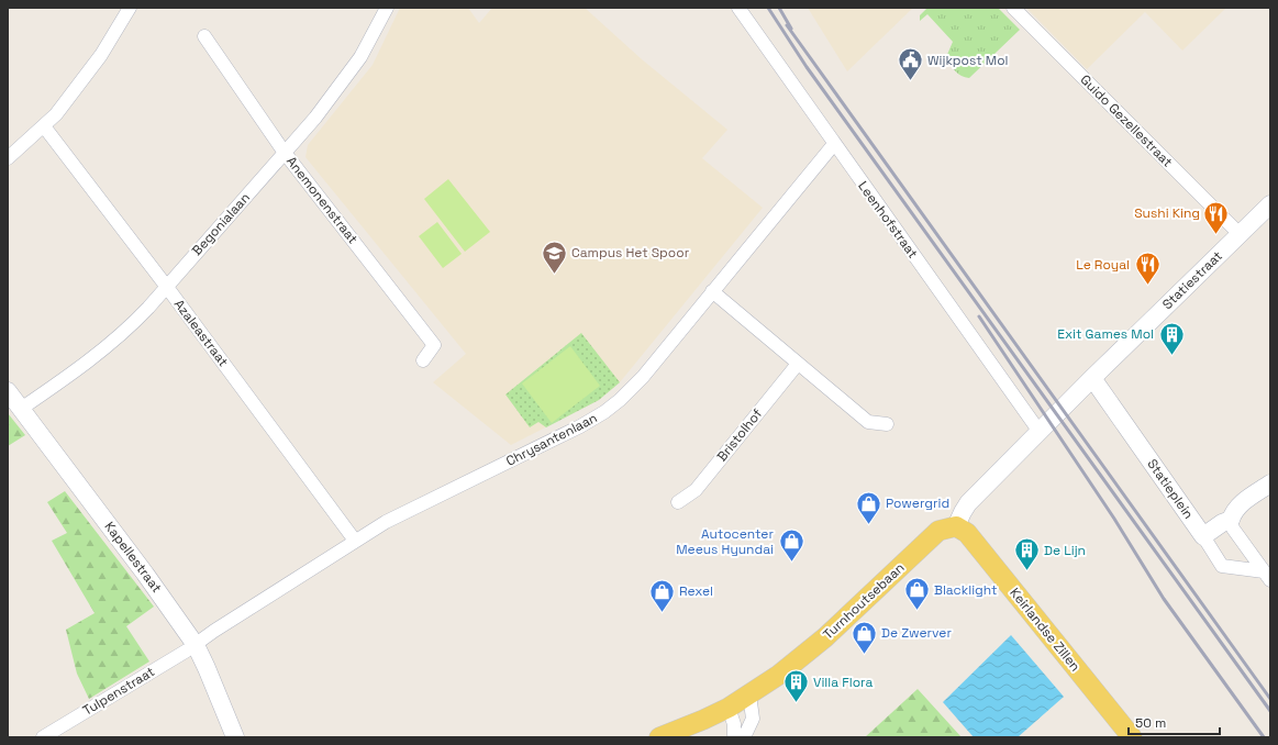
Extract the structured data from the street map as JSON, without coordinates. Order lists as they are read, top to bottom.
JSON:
{
  "streets": {
    "main road": ["Turnhoutsebaan", "Keirlandse Zillen"],
    "street": [
      "Guido Gezellestraat",
      "Anemonenstraat",
      "Leenhofstraat",
      "Begonialaan",
      "Statiestraat",
      "Azaleastraat",
      "Bristolhof",
      "Chrysantenlaan",
      "Statieplein",
      "Kapellestraat",
      "Tulpenstraat"
    ]
  },
  "crossings": [
    ["Guido Gezellestraat", "Statiestraat"],
    ["Anemonenstraat", "Begonialaan"],
    ["Leenhofstraat", "Statiestraat"],
    ["Leenhofstraat", "Chrysantenlaan"],
    ["Begonialaan", "Azaleastraat"],
    ["Begonialaan", "Kapellestraat"],
    ["Statiestraat", "Statieplein"],
    ["Azaleastraat", "Chrysantenlaan"],
    ["Chrysantenlaan", "Kapellestraat"],
    ["Chrysantenlaan", "Tulpenstraat"],
    ["Kapellestraat", "Tulpenstraat"],
    ["Turnhoutsebaan", "Keirlandse Zillen"]
  ],
  "places": {
    "public building": ["Wijkpost Mol"],
    "restaurant": ["Sushi King", "Le Royal"],
    "school or university": ["Campus Het Spoor"],
    "building": ["Exit Games Mol", "De Lijn", "Villa Flora"],
    "shop": [
      "Powergrid",
      "Autocenter Meeus Hyundai",
      "Blacklight",
      "Rexel",
      "De Zwerver"
    ]
  },
  "scale_bar": "50 m"
}
